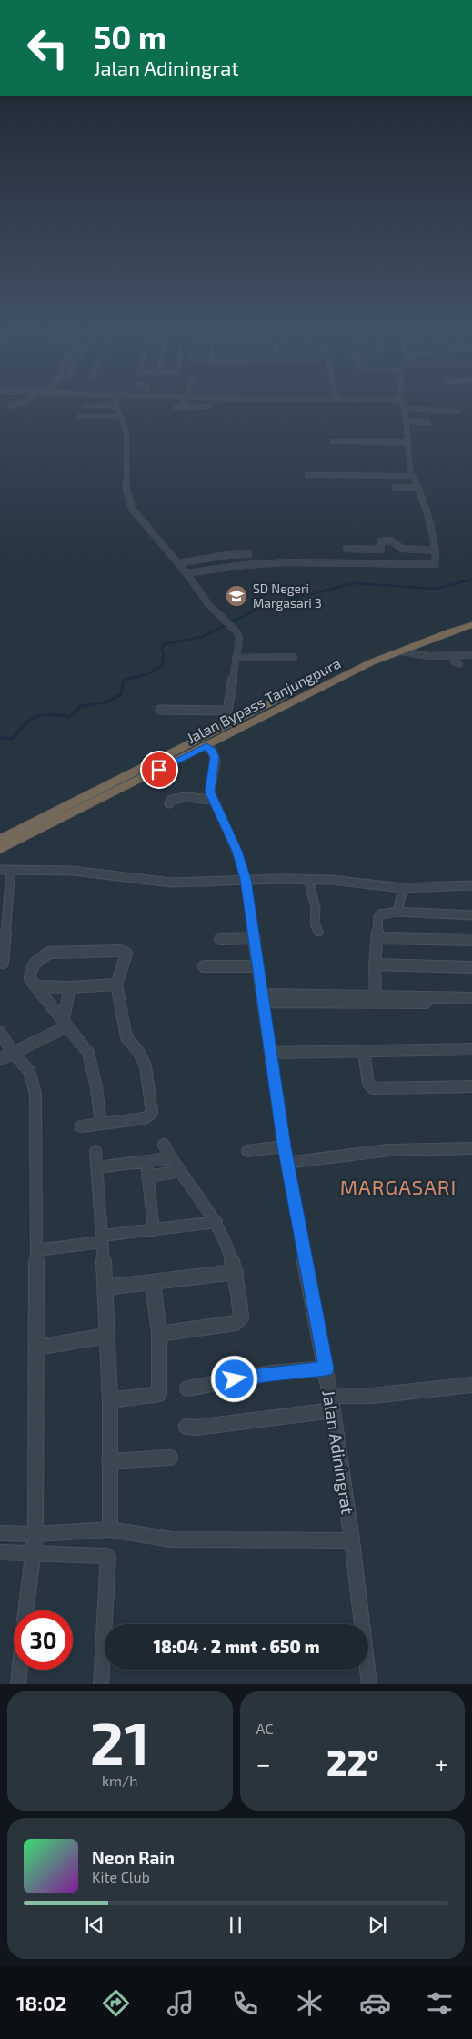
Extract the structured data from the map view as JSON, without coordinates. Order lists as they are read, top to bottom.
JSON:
{
  "streets": {
    "highway": ["Jalan Bypass Tanjungpura"],
    "street": ["Jalan Adiningrat"]
  },
  "crossings": [
    ["Jalan Bypass Tanjungpura", "Jalan Adiningrat"]
  ],
  "districts": ["MARGASARI"],
  "places": {
    "school or university": ["SD Negeri Margasari 3"]
  },
  "page": {
    "turn": ["50 m", "Jalan Adiningrat"],
    "limit": "30",
    "trip": "18:04 · 2 mnt · 650 m",
    "tile": [
      ["21", "km/h"],
      "AC"
    ],
    "heat": ["−", "22°", "+"],
    "song": ["Neon Rain", "Kite Club"],
    "tabs": "18:02"
  }
}
